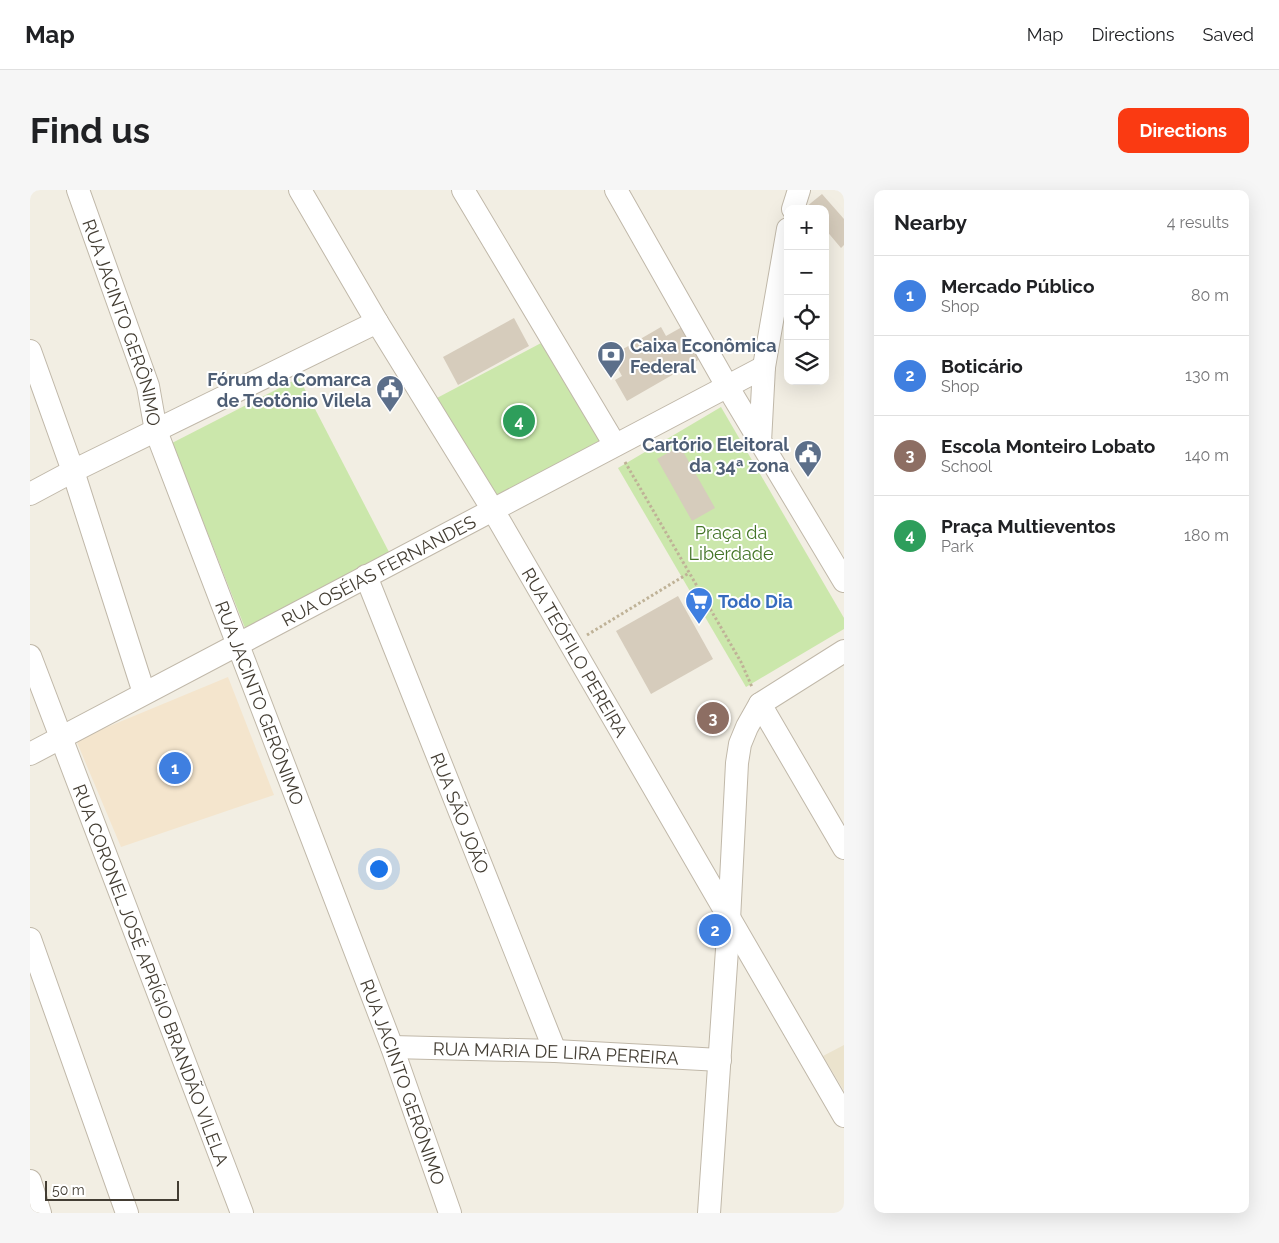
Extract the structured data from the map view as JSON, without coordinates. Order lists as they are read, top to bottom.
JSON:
{
  "streets": {
    "street": [
      "RUA JACINTO GERÔNIMO",
      "RUA OSÉIAS FERNANDES",
      "RUA TEÓFILO PEREIRA",
      "RUA SÃO JOÃO",
      "RUA CORONEL JOSÉ APRÍGIO BRANDÃO VILELA",
      "RUA MARIA DE LIRA PEREIRA"
    ]
  },
  "crossings": [
    ["RUA JACINTO GERÔNIMO", "RUA OSÉIAS FERNANDES"],
    ["RUA JACINTO GERÔNIMO", "RUA MARIA DE LIRA PEREIRA"],
    ["RUA OSÉIAS FERNANDES", "RUA TEÓFILO PEREIRA"],
    ["RUA OSÉIAS FERNANDES", "RUA SÃO JOÃO"],
    ["RUA OSÉIAS FERNANDES", "RUA CORONEL JOSÉ APRÍGIO BRANDÃO VILELA"],
    ["RUA SÃO JOÃO", "RUA MARIA DE LIRA PEREIRA"]
  ],
  "parks": ["Praça da Liberdade"],
  "places": {
    "bank": ["Caixa Econômica Federal"],
    "public building": ["Fórum da Comarca de Teotônio Vilela", "Cartório Eleitoral da 34ª zona"],
    "supermarket": ["Todo Dia"]
  },
  "scale_bar": "50 m",
  "page": {
    "header": "Map",
    "nav": ["Map", "Directions", "Saved"],
    "buttons": "Directions",
    "title": "Find us",
    "heading": ["Nearby", "4 results"],
    "map_buttons": ["+", "−"],
    "list": [
      {
        "mark": "1",
        "name": "Mercado Público",
        "note": "Shop",
        "value": "80 m"
      },
      {
        "mark": "2",
        "name": "Boticário",
        "note": "Shop",
        "value": "130 m"
      },
      {
        "mark": "3",
        "name": "Escola Monteiro Lobato",
        "note": "School",
        "value": "140 m"
      },
      {
        "mark": "4",
        "name": "Praça Multieventos",
        "note": "Park",
        "value": "180 m"
      }
    ],
    "pins": [
      "4",
      "3",
      "1",
      "2"
    ],
    "scale": "50 m"
  }
}
